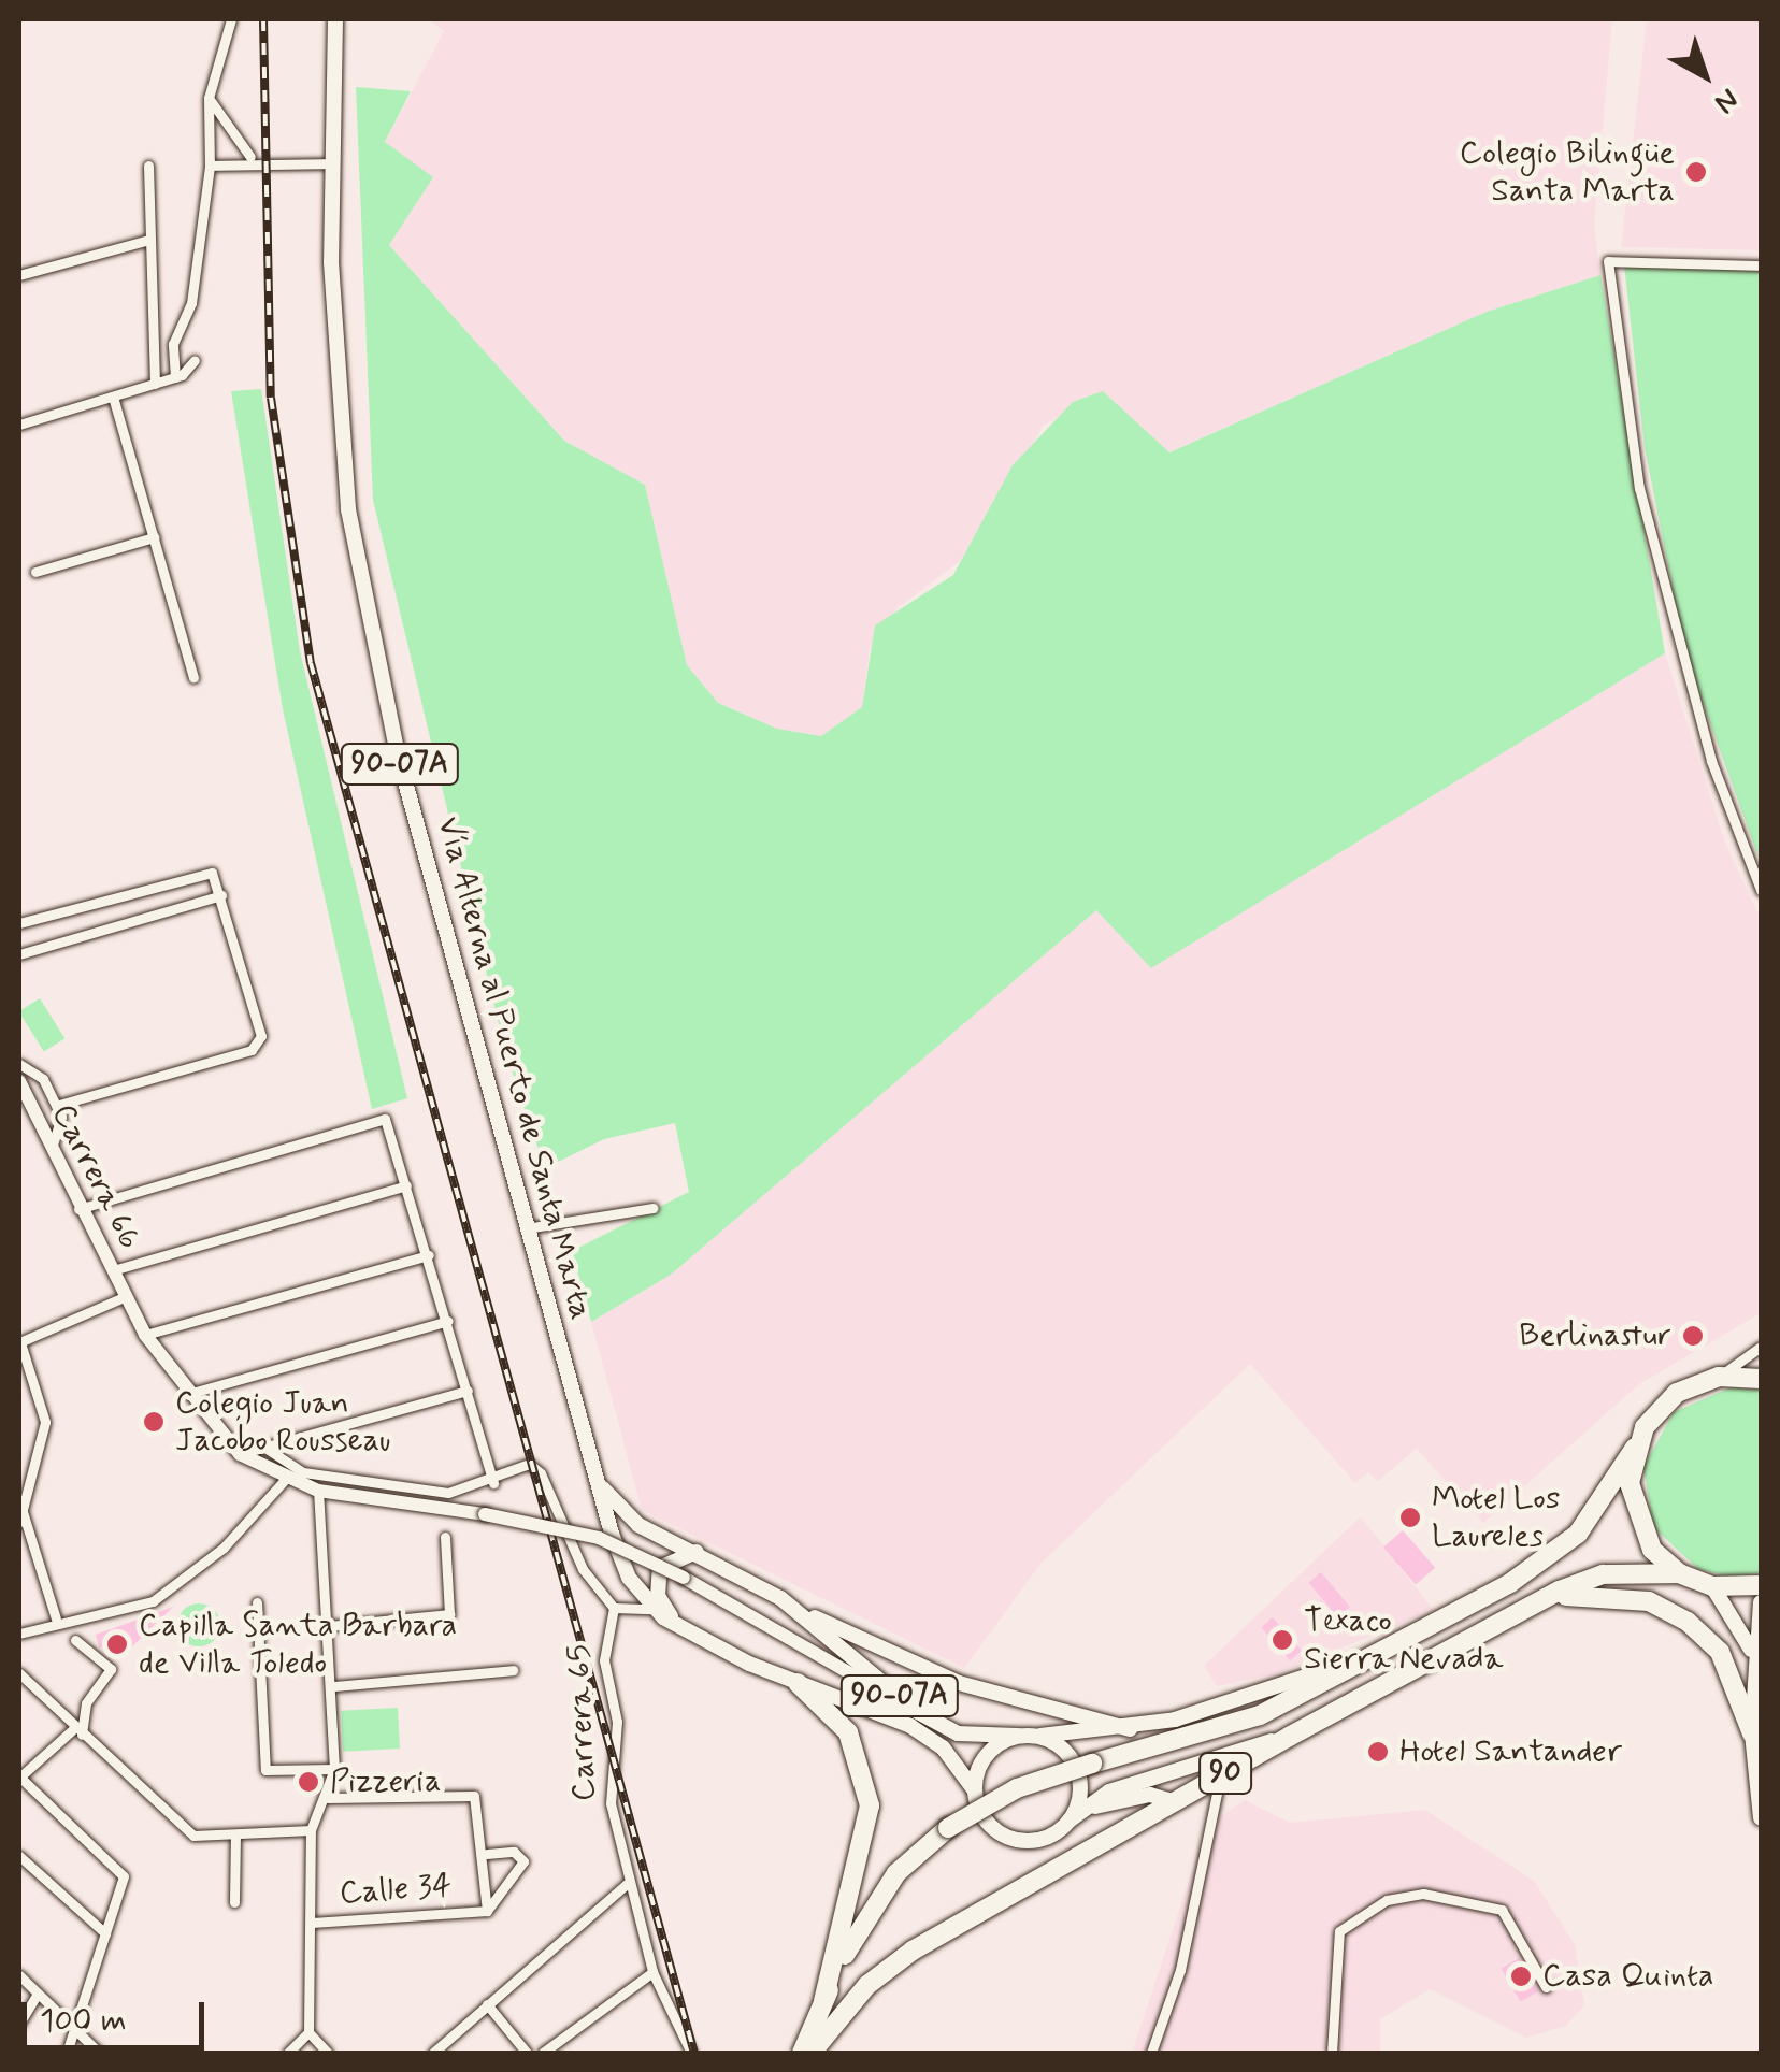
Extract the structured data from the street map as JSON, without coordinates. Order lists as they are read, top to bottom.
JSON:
{
  "streets": {
    "highway": ["90"],
    "main road": ["90-07A", "Vía Alterna al Puerto de Santa Marta"],
    "street": ["Carrera 66", "Carrera 65", "Calle 34"]
  },
  "crossings": [
    ["Vía Alterna al Puerto de Santa Marta", "Carrera 66"]
  ],
  "places": [
    "Colegio Bilingüe Santa Marta",
    "Berlinastur",
    "Colegio Juan Jacobo Rousseau",
    "Motel Los Laureles",
    "Texaco Sierra Nevada",
    "Capilla Santa Barbara de Villa Toledo",
    "Hotel Santander",
    "Pizzeria",
    "Casa Quinta"
  ],
  "scale_bar": "100 m",
  "north": "bottom right"
}
